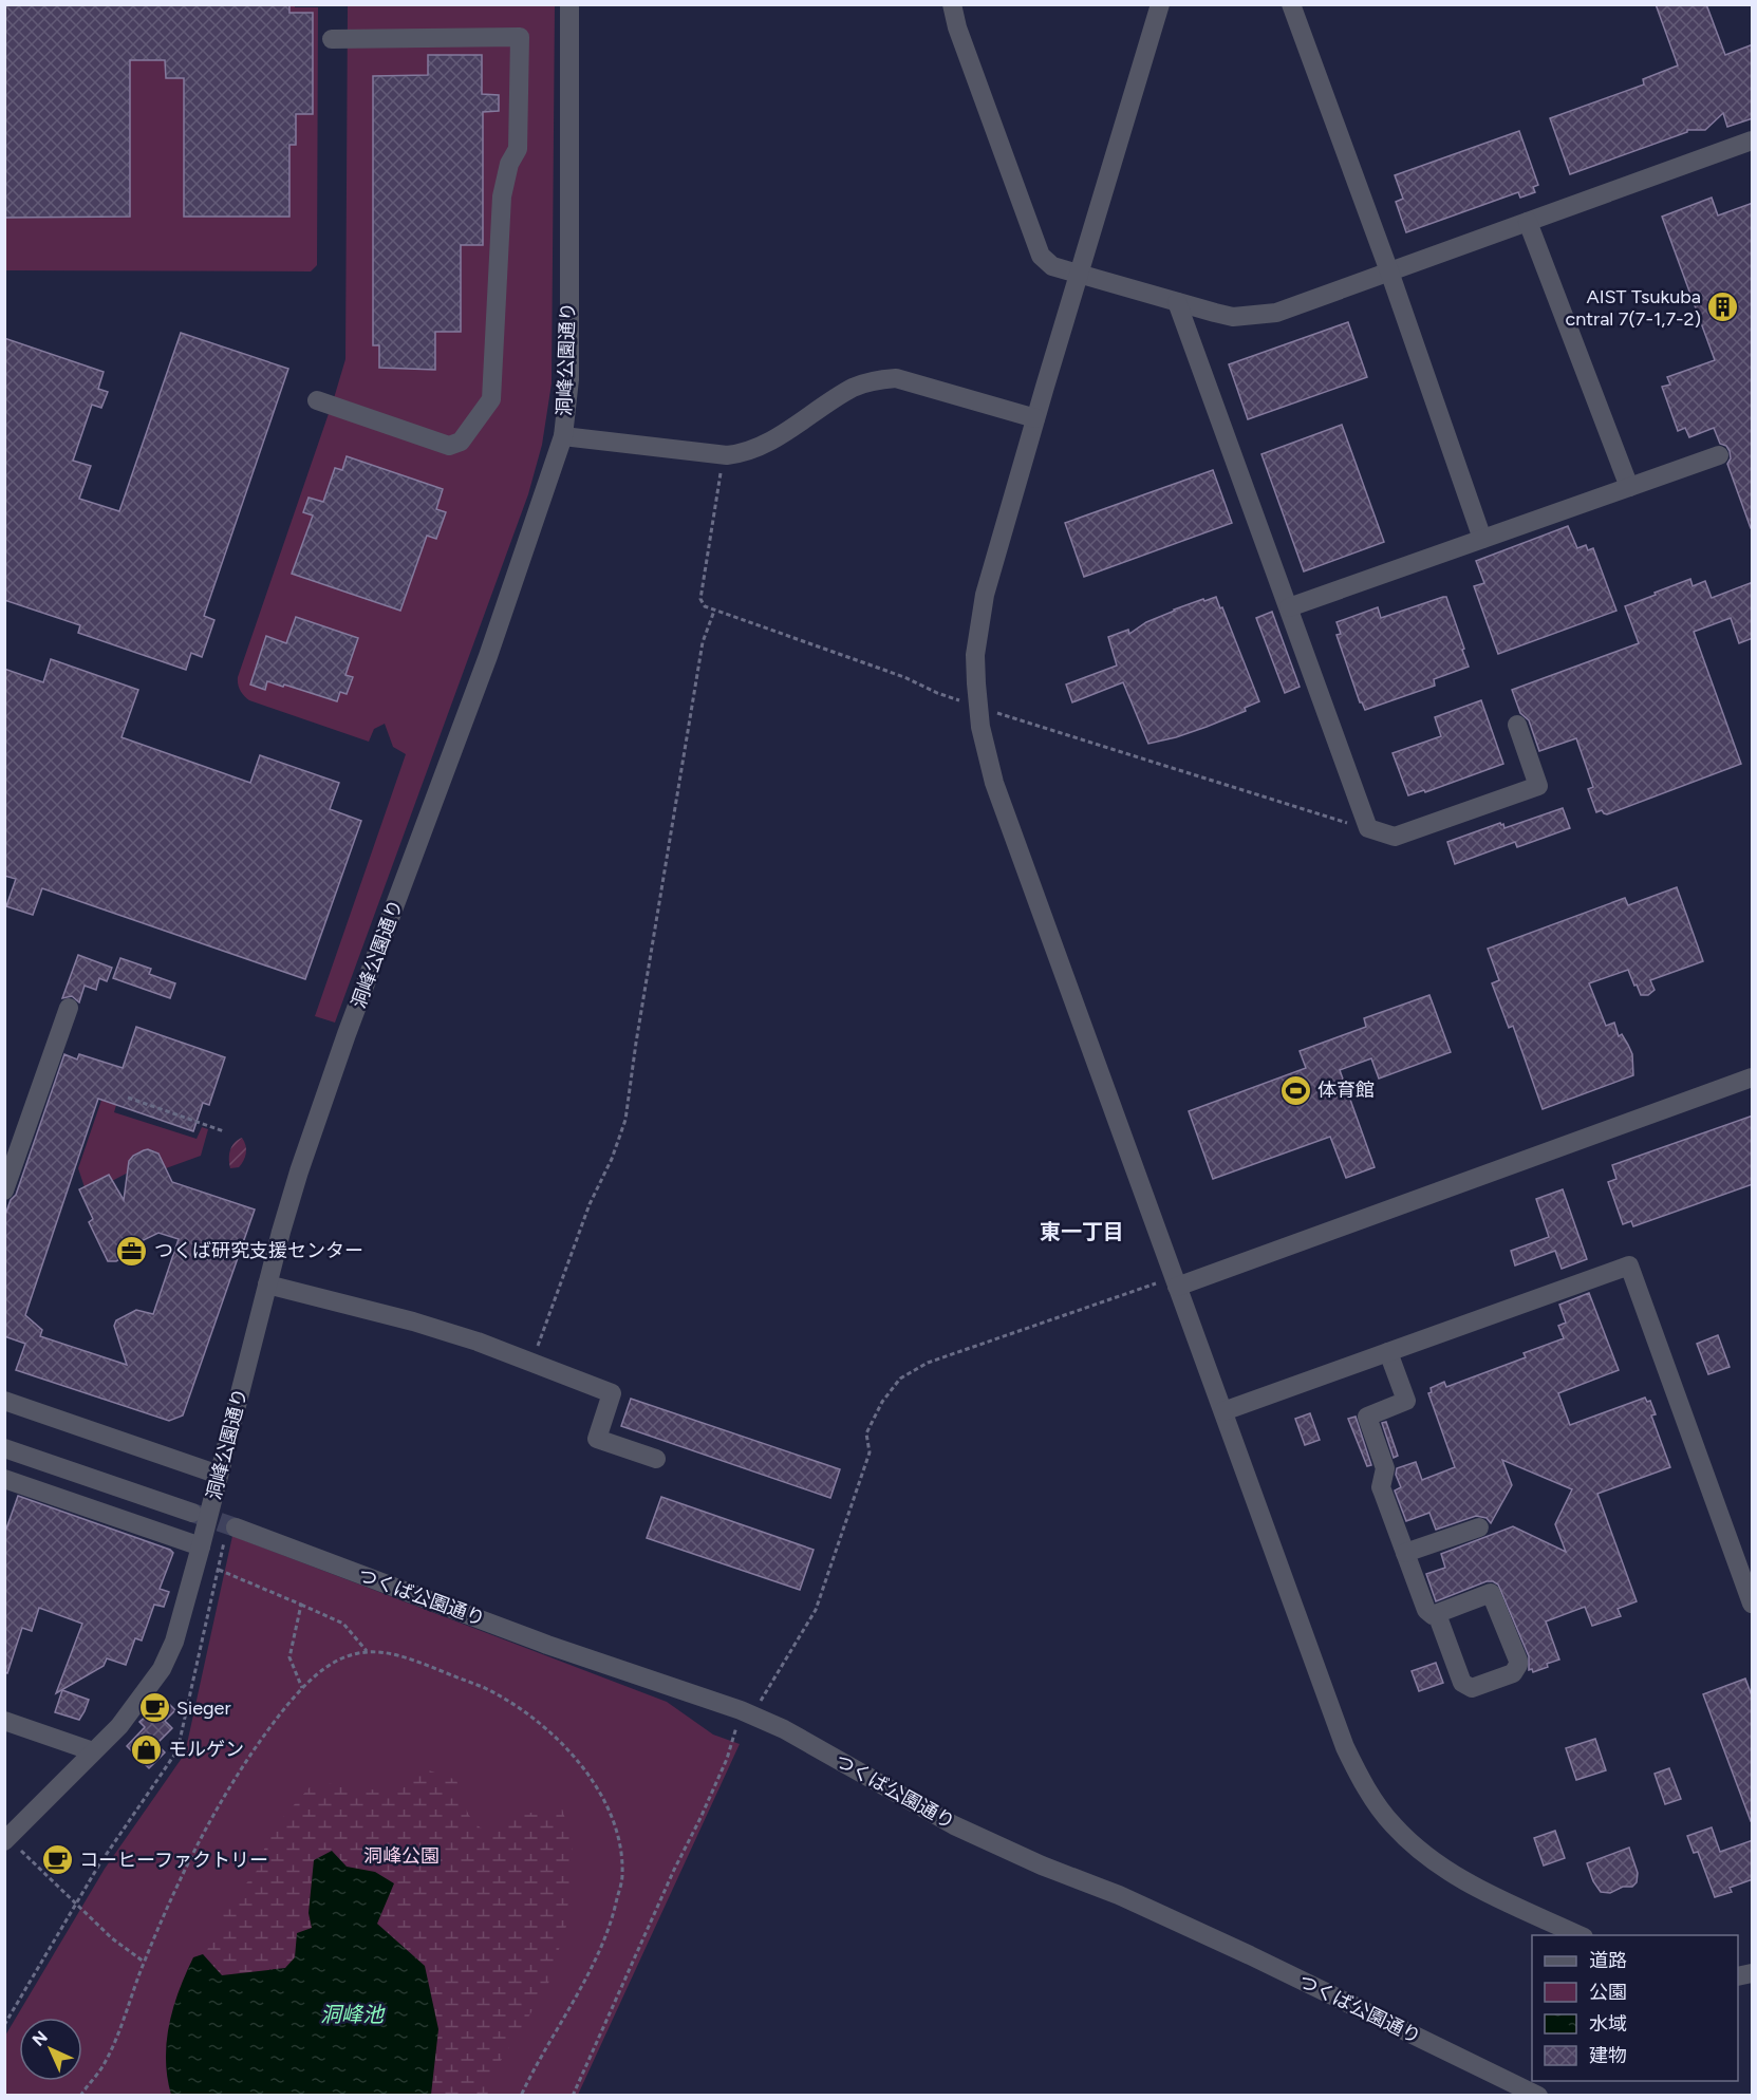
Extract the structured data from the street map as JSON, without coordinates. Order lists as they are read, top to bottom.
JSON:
{
  "streets": {
    "street": ["洞峰公園通り", "つくば公園通り"]
  },
  "districts": ["東一丁目"],
  "water": ["洞峰池"],
  "parks": ["洞峰公園"],
  "places": {
    "building": ["AIST Tsukuba cntral 7(7-1,7-2)"],
    "sports": ["体育館"],
    "office": ["つくば研究支援センター"],
    "cafe": ["Sieger", "コーヒーファクトリー"],
    "shop": ["モルゲン"]
  },
  "legend": [
    "道路",
    "公園",
    "水域",
    "建物"
  ],
  "north": "top left"
}
